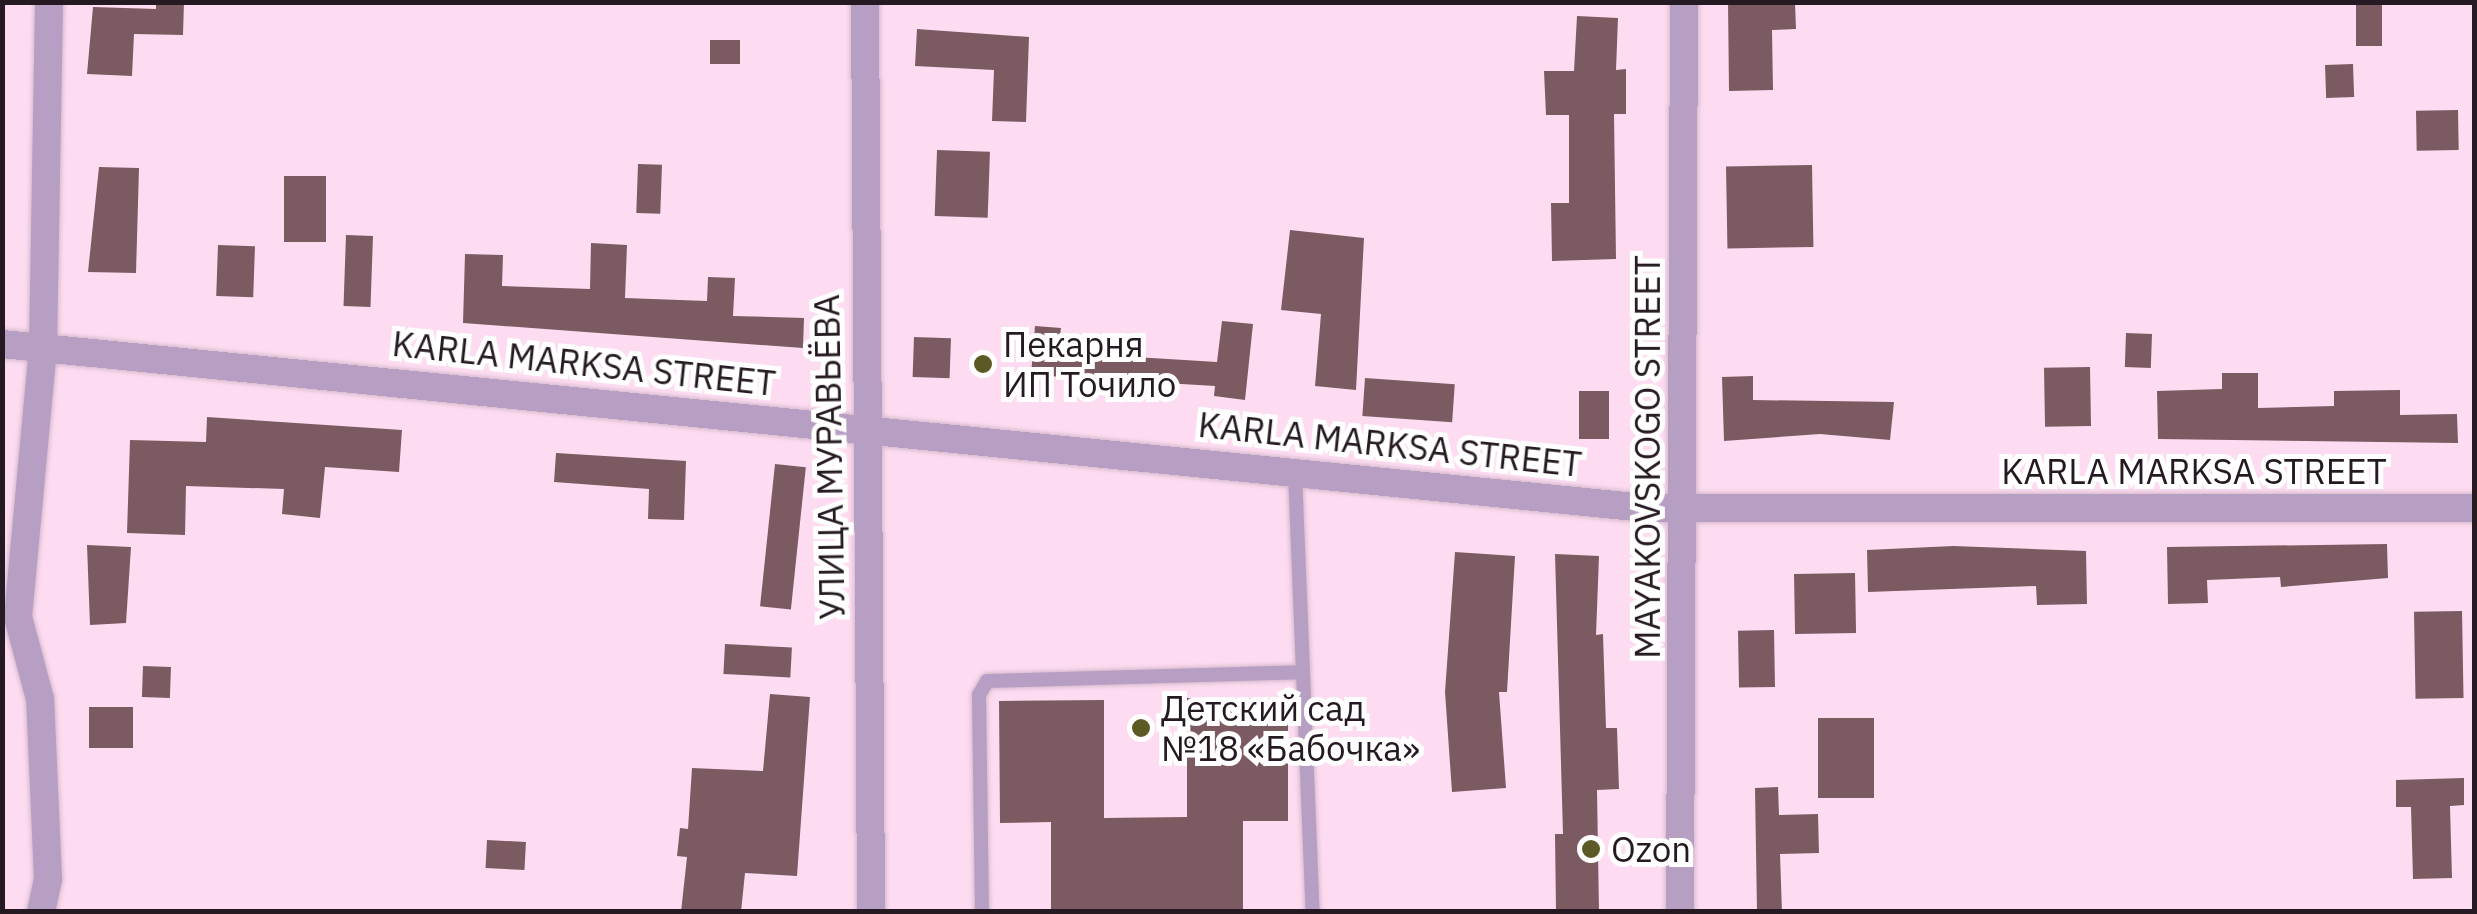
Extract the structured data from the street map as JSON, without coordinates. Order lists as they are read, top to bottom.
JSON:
{
  "streets": {
    "street": ["KARLA MARKSA STREET", "УЛИЦА МУРАВЬЁВА", "MAYAKOVSKOGO STREET"]
  },
  "crossings": [
    ["KARLA MARKSA STREET", "УЛИЦА МУРАВЬЁВА"],
    ["KARLA MARKSA STREET", "MAYAKOVSKOGO STREET"]
  ],
  "places": ["Пекарня ИП Точило", "Детский сад №18 «Бабочка»", "Ozon"]
}
